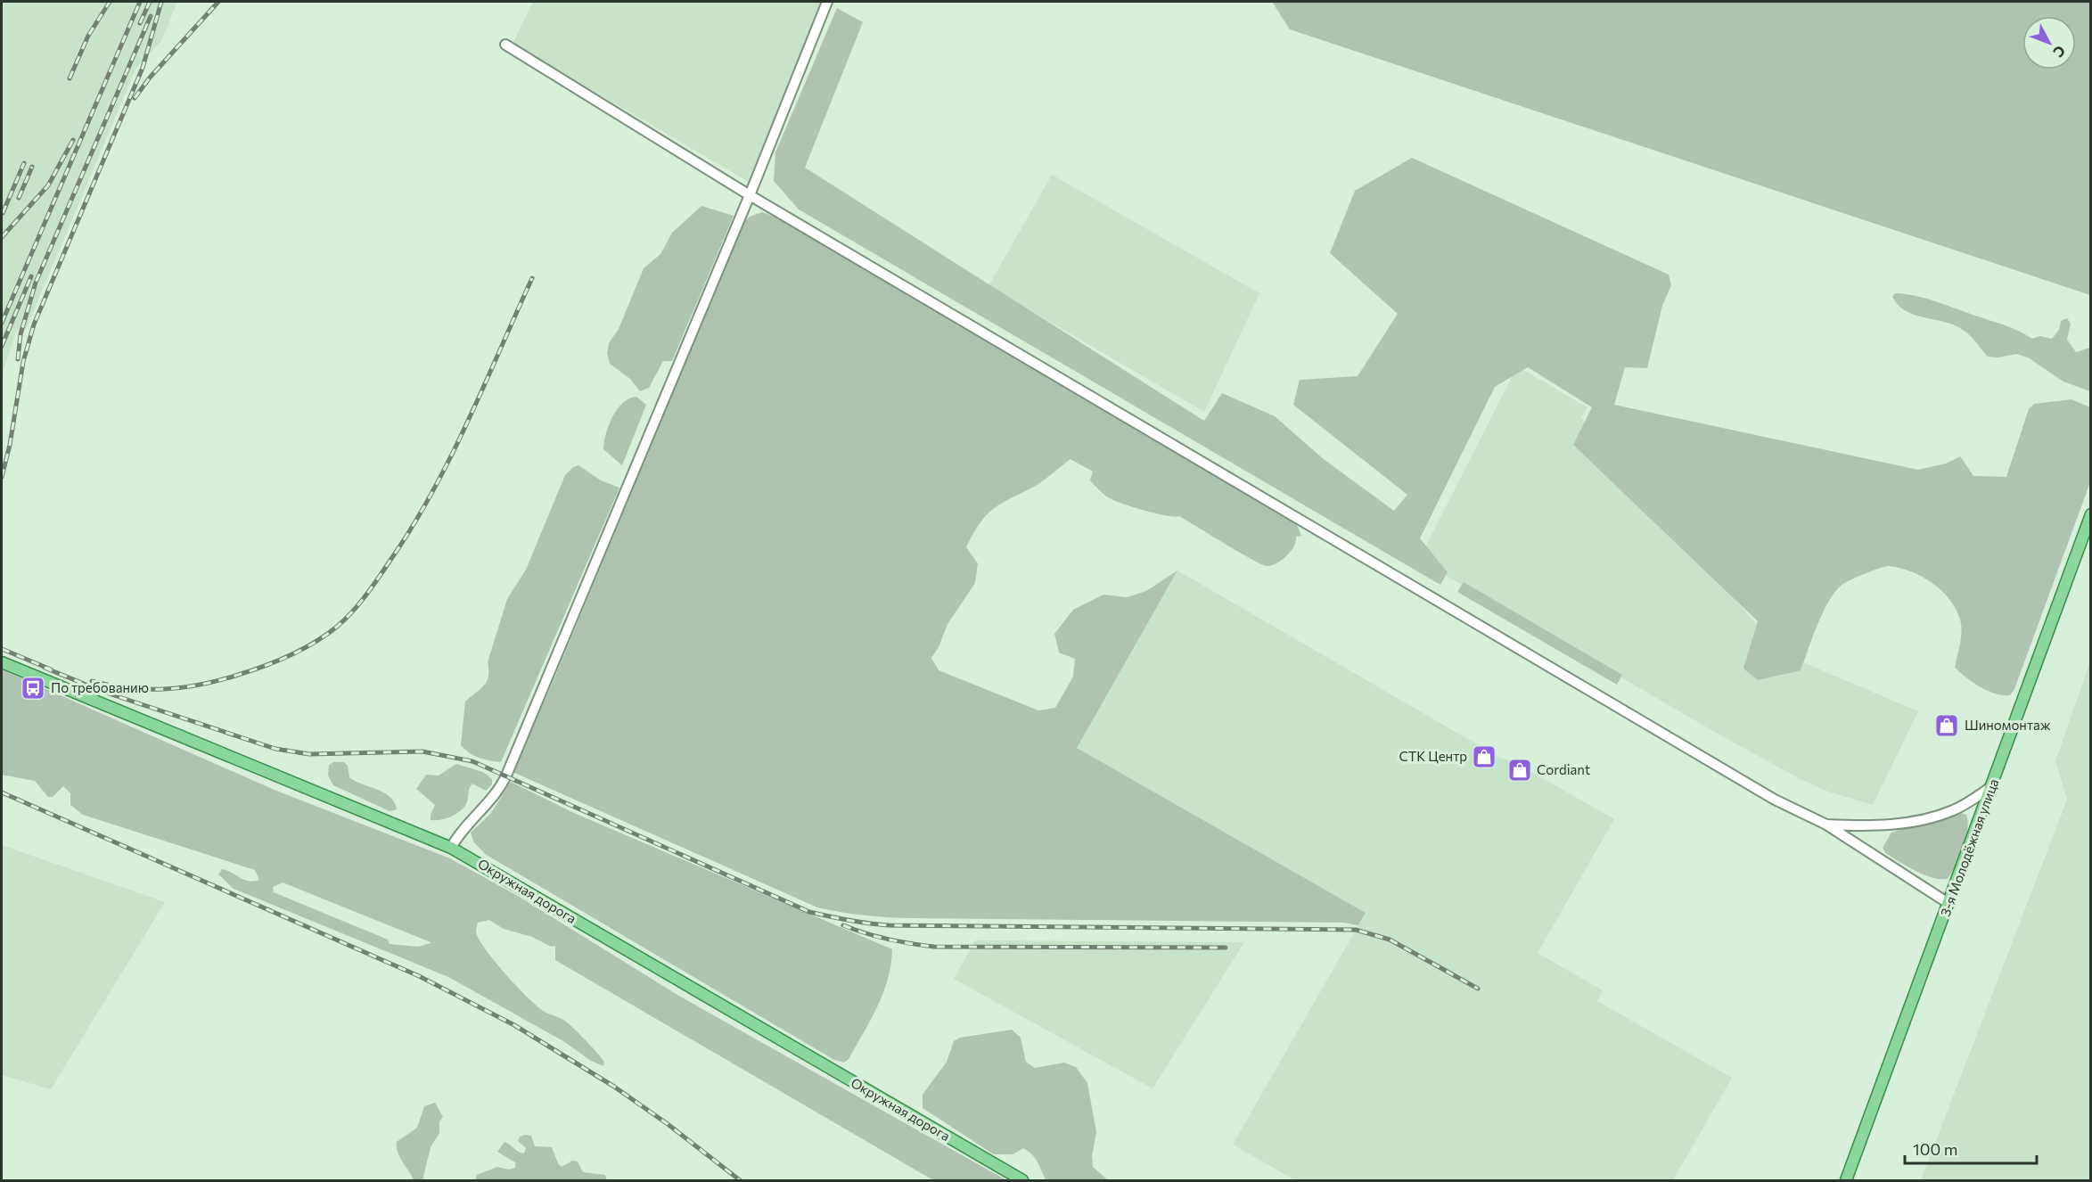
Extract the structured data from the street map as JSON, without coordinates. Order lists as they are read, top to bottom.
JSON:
{
  "streets": {
    "main road": ["3-я Молодёжная улица", "Окружная дорога"]
  },
  "places": {
    "bus stop": ["По требованию"],
    "shop": ["Шиномонтаж", "СТК Центр", "Cordiant"]
  },
  "scale_bar": "100 m",
  "north": "bottom right"
}
